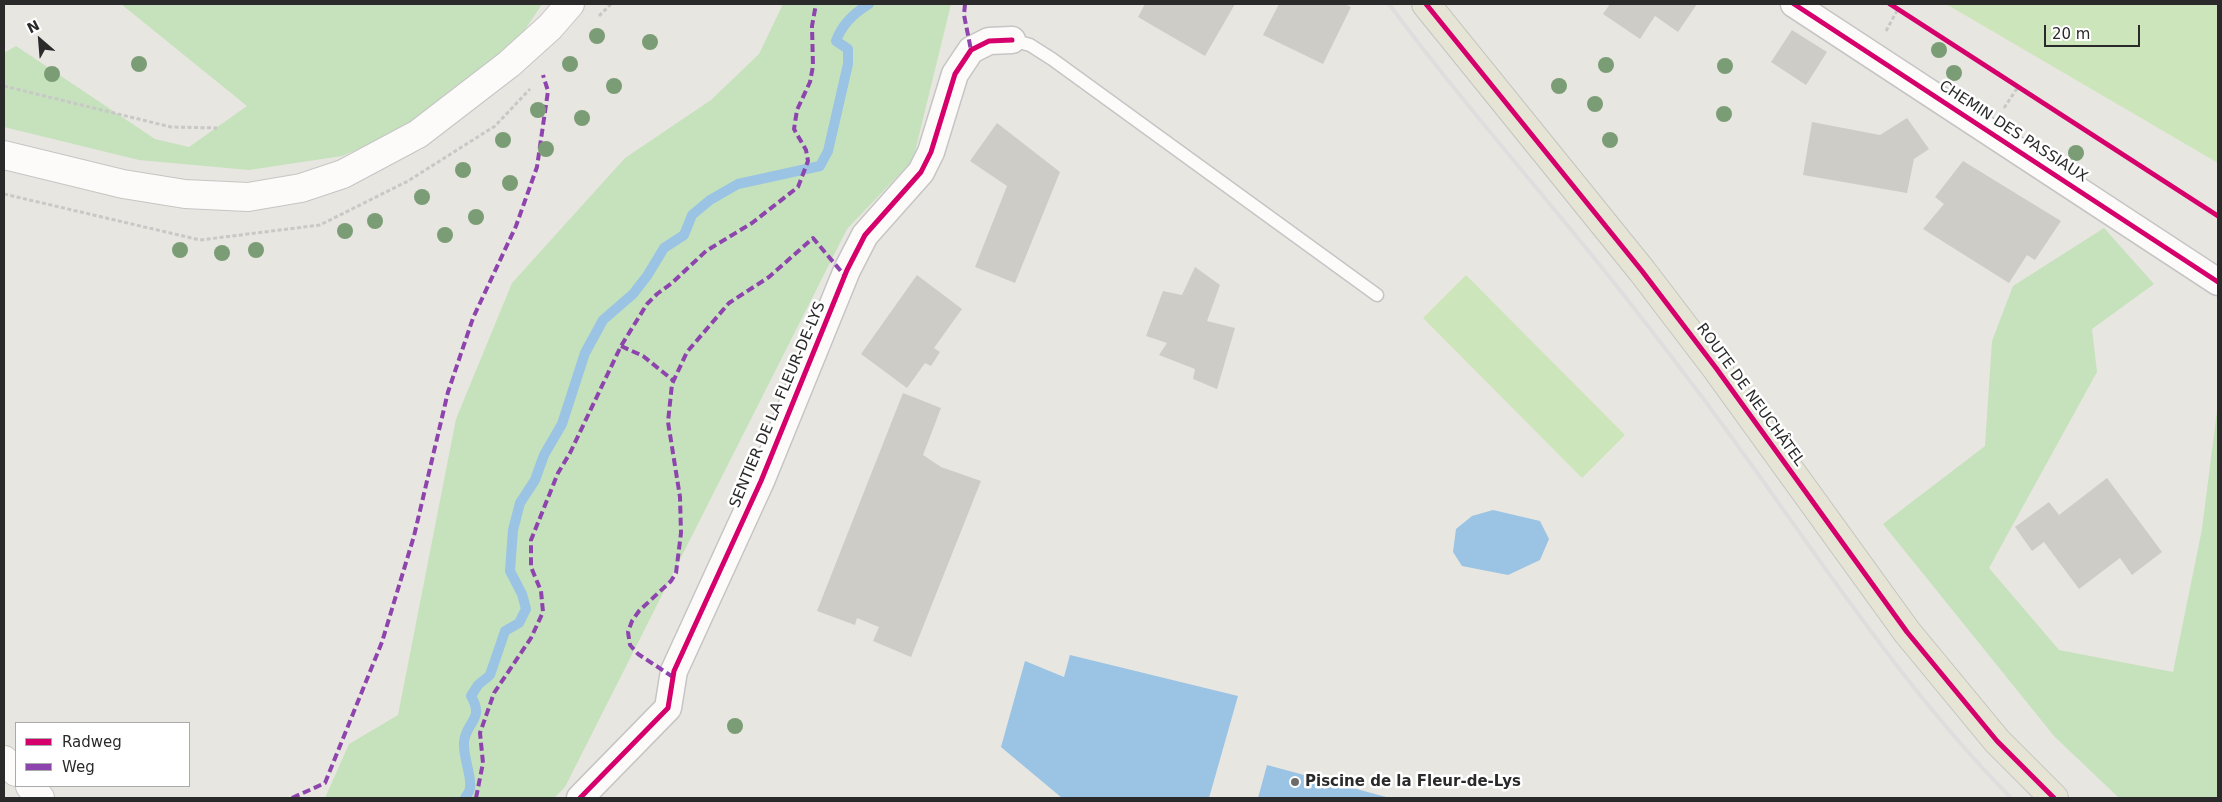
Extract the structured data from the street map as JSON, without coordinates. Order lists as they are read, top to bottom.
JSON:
{
  "streets": {
    "main road": ["ROUTE DE NEUCHÂTEL"],
    "street": ["CHEMIN DES PASSIAUX", "SENTIER DE LA FLEUR-DE-LYS"]
  },
  "places": ["Piscine de la Fleur-de-Lys"],
  "legend": ["Radweg", "Weg"],
  "scale_bar": "20 m",
  "north": "top left"
}
